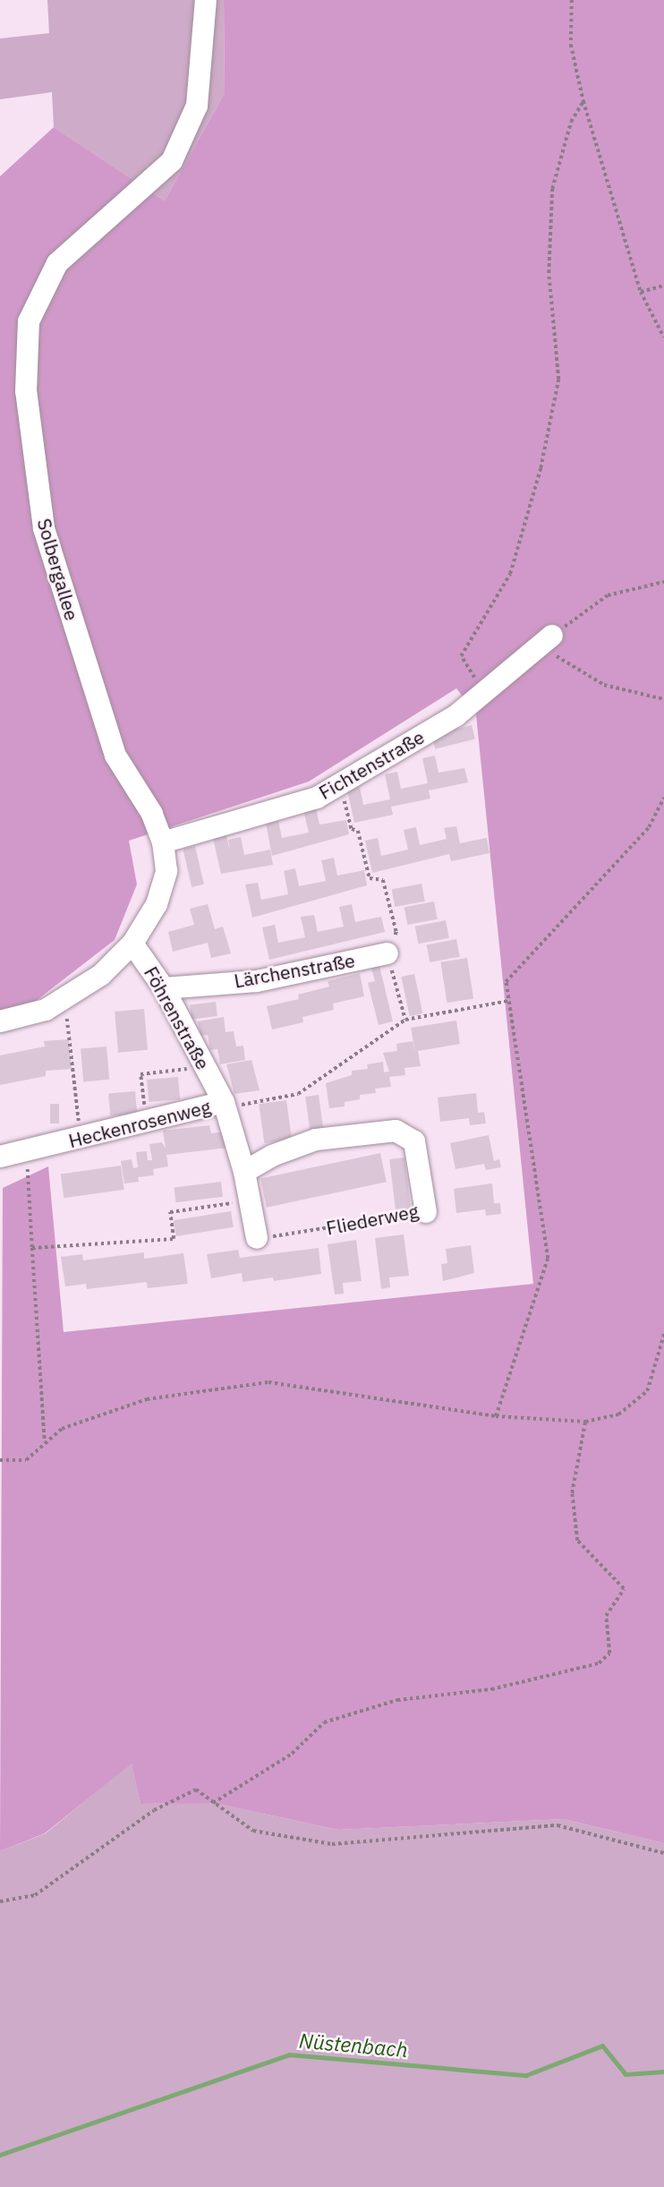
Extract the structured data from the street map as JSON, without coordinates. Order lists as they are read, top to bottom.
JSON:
{
  "streets": {
    "street": [
      "Solbergallee",
      "Fichtenstraße",
      "Lärchenstraße",
      "Föhrenstraße",
      "Heckenrosenweg",
      "Fliederweg"
    ]
  },
  "crossings": [
    ["Solbergallee", "Fichtenstraße"],
    ["Solbergallee", "Föhrenstraße"],
    ["Lärchenstraße", "Föhrenstraße"],
    ["Föhrenstraße", "Heckenrosenweg"],
    ["Föhrenstraße", "Fliederweg"]
  ],
  "water": ["Nüstenbach"]
}
